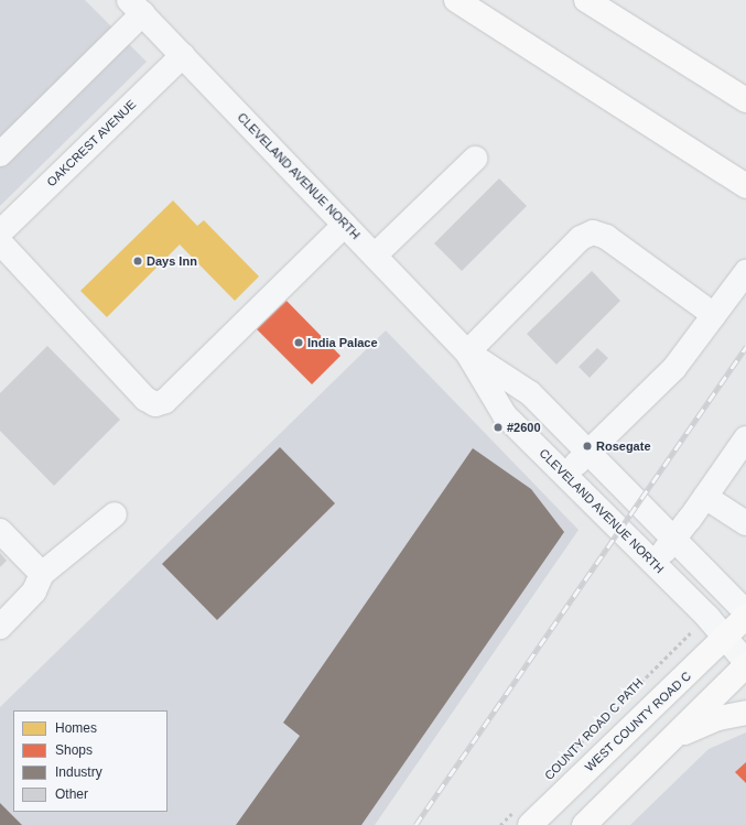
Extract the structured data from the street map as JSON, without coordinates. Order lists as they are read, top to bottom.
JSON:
{
  "streets": {
    "main road": ["WEST COUNTY ROAD C"],
    "street": ["OAKCREST AVENUE", "CLEVELAND AVENUE NORTH"],
    "path": ["COUNTY ROAD C PATH"]
  },
  "crossings": [
    ["OAKCREST AVENUE", "CLEVELAND AVENUE NORTH"],
    ["CLEVELAND AVENUE NORTH", "WEST COUNTY ROAD C"]
  ],
  "places": [
    "Days Inn",
    "India Palace",
    "#2600",
    "Rosegate"
  ],
  "legend": [
    "Homes",
    "Shops",
    "Industry",
    "Other"
  ]
}
